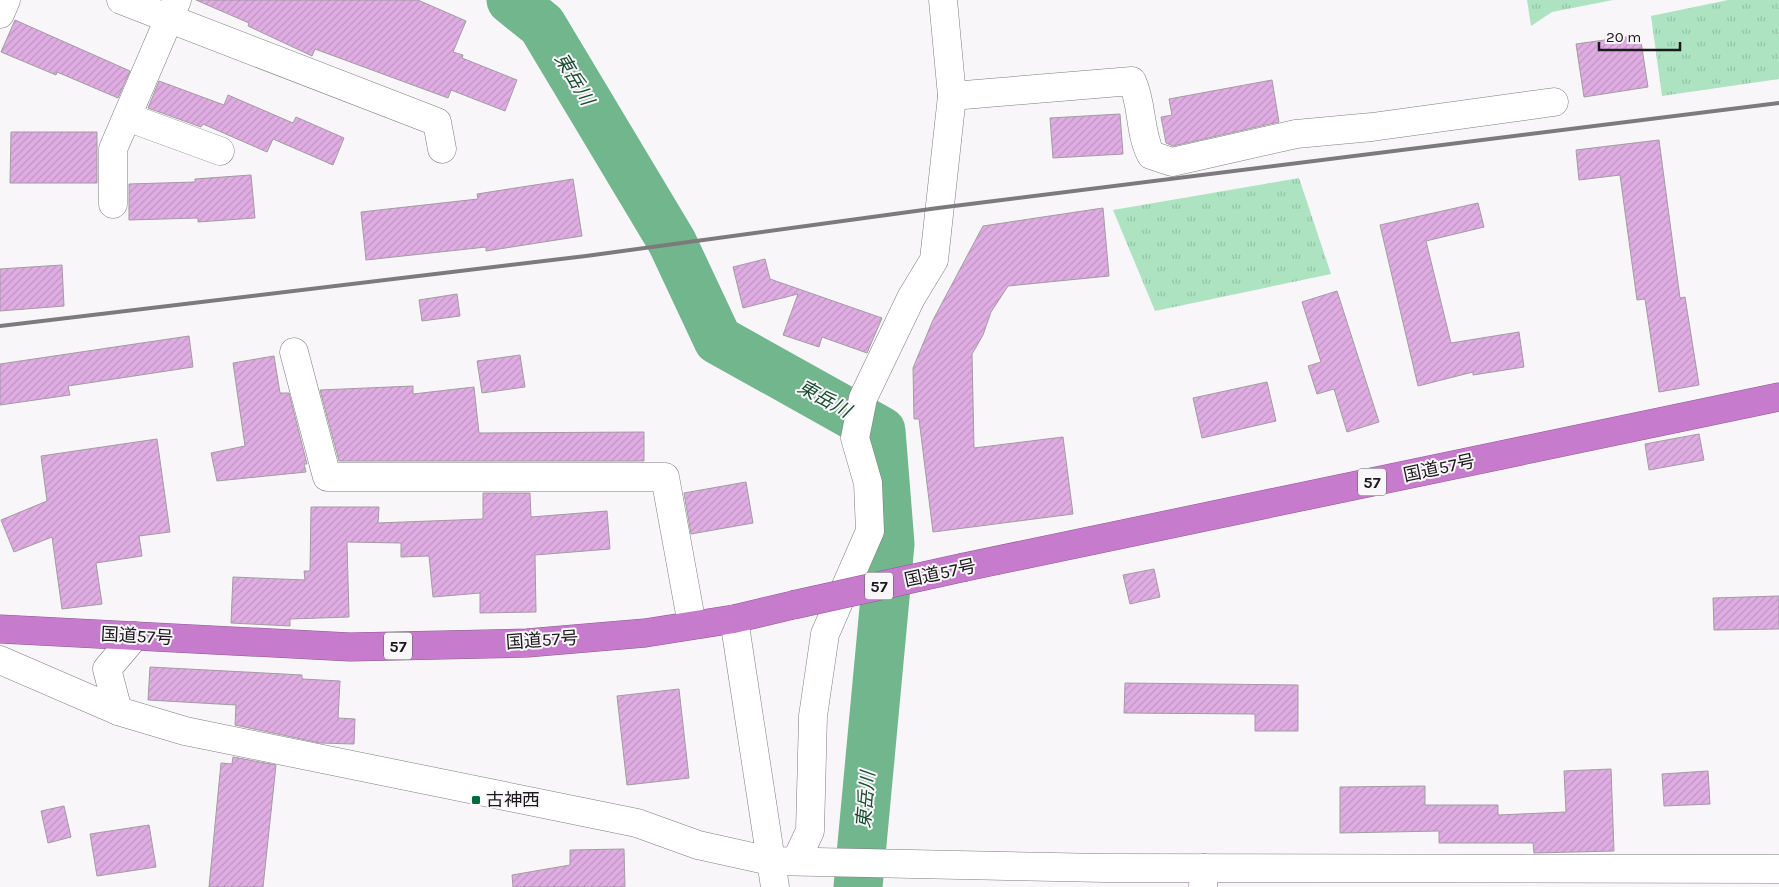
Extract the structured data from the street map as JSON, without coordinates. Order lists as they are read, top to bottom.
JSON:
{
  "streets": {
    "highway": ["国道57号", "57"]
  },
  "water": ["東岳川"],
  "places": {
    "transit": ["古神西"]
  },
  "scale_bar": "20 m"
}
